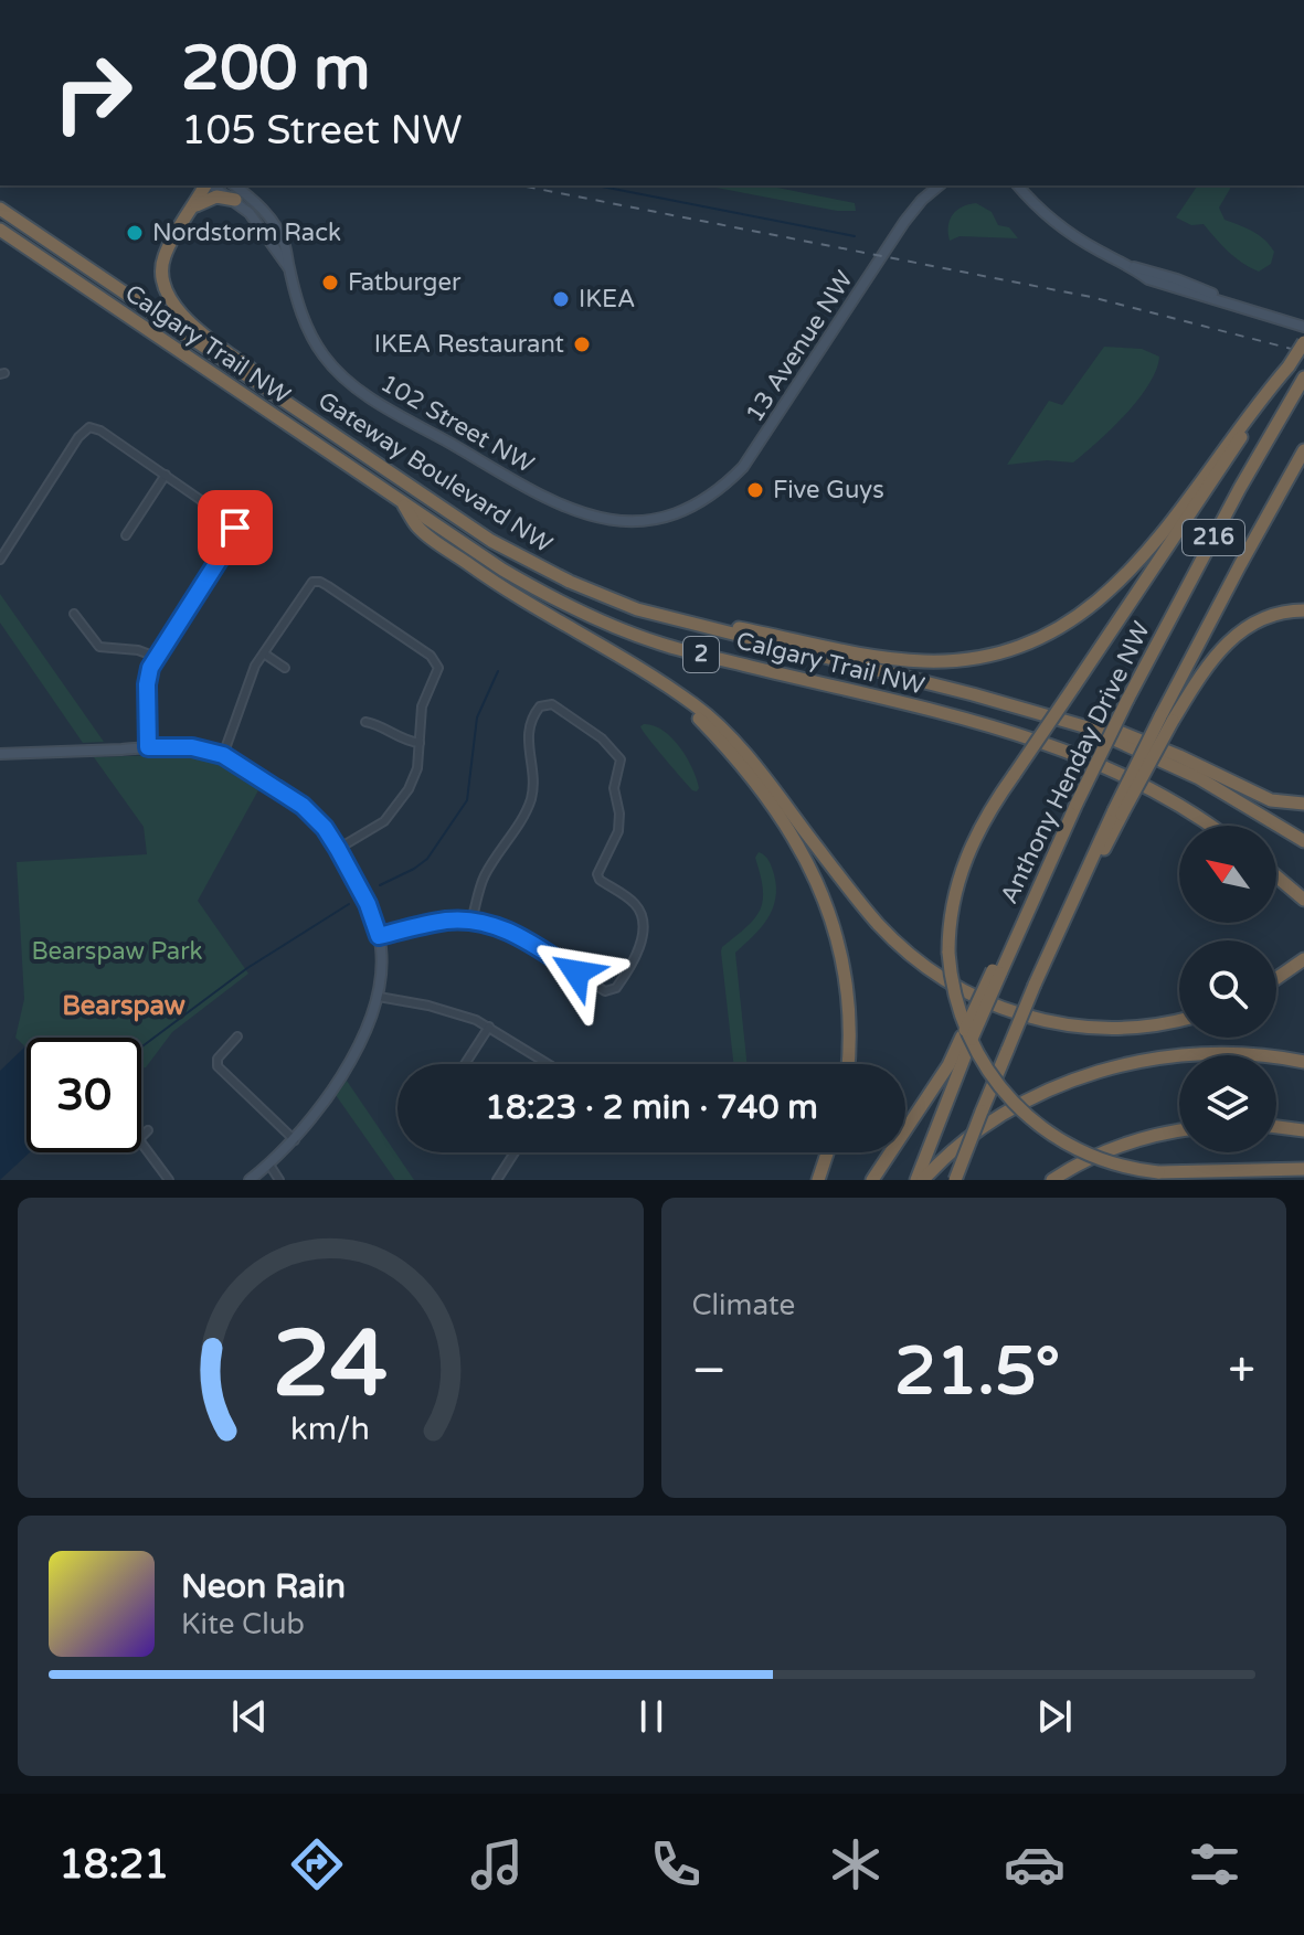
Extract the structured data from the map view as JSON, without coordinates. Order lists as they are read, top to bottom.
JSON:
{
  "streets": {
    "highway": [
      "Calgary Trail NW",
      "Gateway Boulevard NW",
      "216",
      "2",
      "Anthony Henday Drive NW"
    ],
    "street": ["13 Avenue NW", "102 Street NW"]
  },
  "crossings": [
    ["13 Avenue NW", "102 Street NW"]
  ],
  "districts": ["Bearspaw"],
  "parks": ["Bearspaw Park"],
  "places": [
    "Nordstorm Rack",
    "Fatburger",
    "IKEA",
    "IKEA Restaurant",
    "Five Guys"
  ],
  "north": "top left",
  "page": {
    "turn": ["200 m", "105 Street NW"],
    "limit": "30",
    "trip": "18:23 · 2 min · 740 m",
    "tile": "Climate",
    "heat": ["−", "21.5°", "+"],
    "song": ["Neon Rain", "Kite Club"],
    "tabs": "18:21",
    "gauge": ["24", "km/h"]
  }
}
